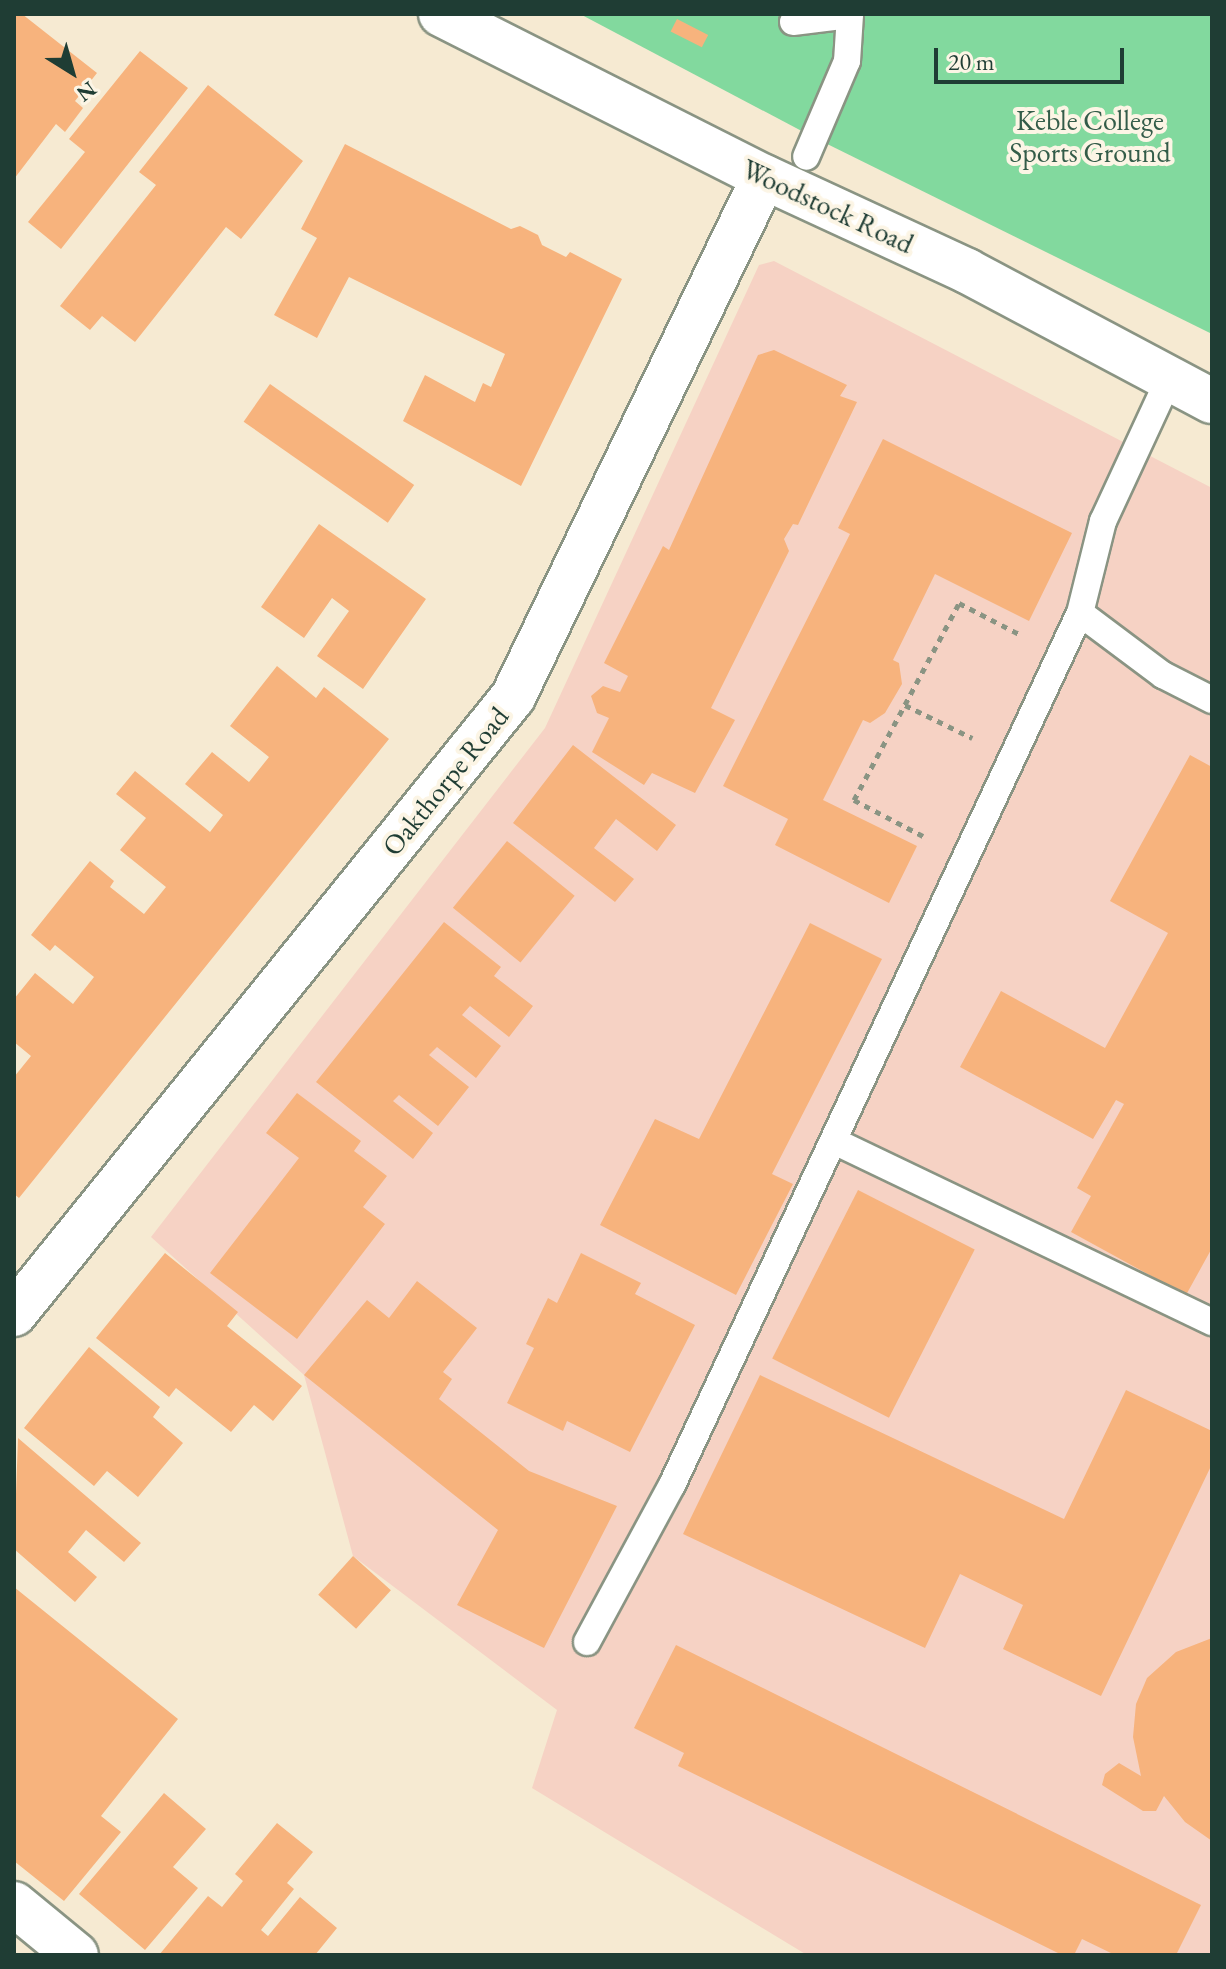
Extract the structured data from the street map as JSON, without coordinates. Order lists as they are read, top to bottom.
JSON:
{
  "streets": {
    "street": ["Woodstock Road", "Oakthorpe Road"]
  },
  "crossings": [
    ["Woodstock Road", "Oakthorpe Road"]
  ],
  "parks": ["Keble College Sports Ground"],
  "scale_bar": "20 m",
  "north": "bottom right"
}
